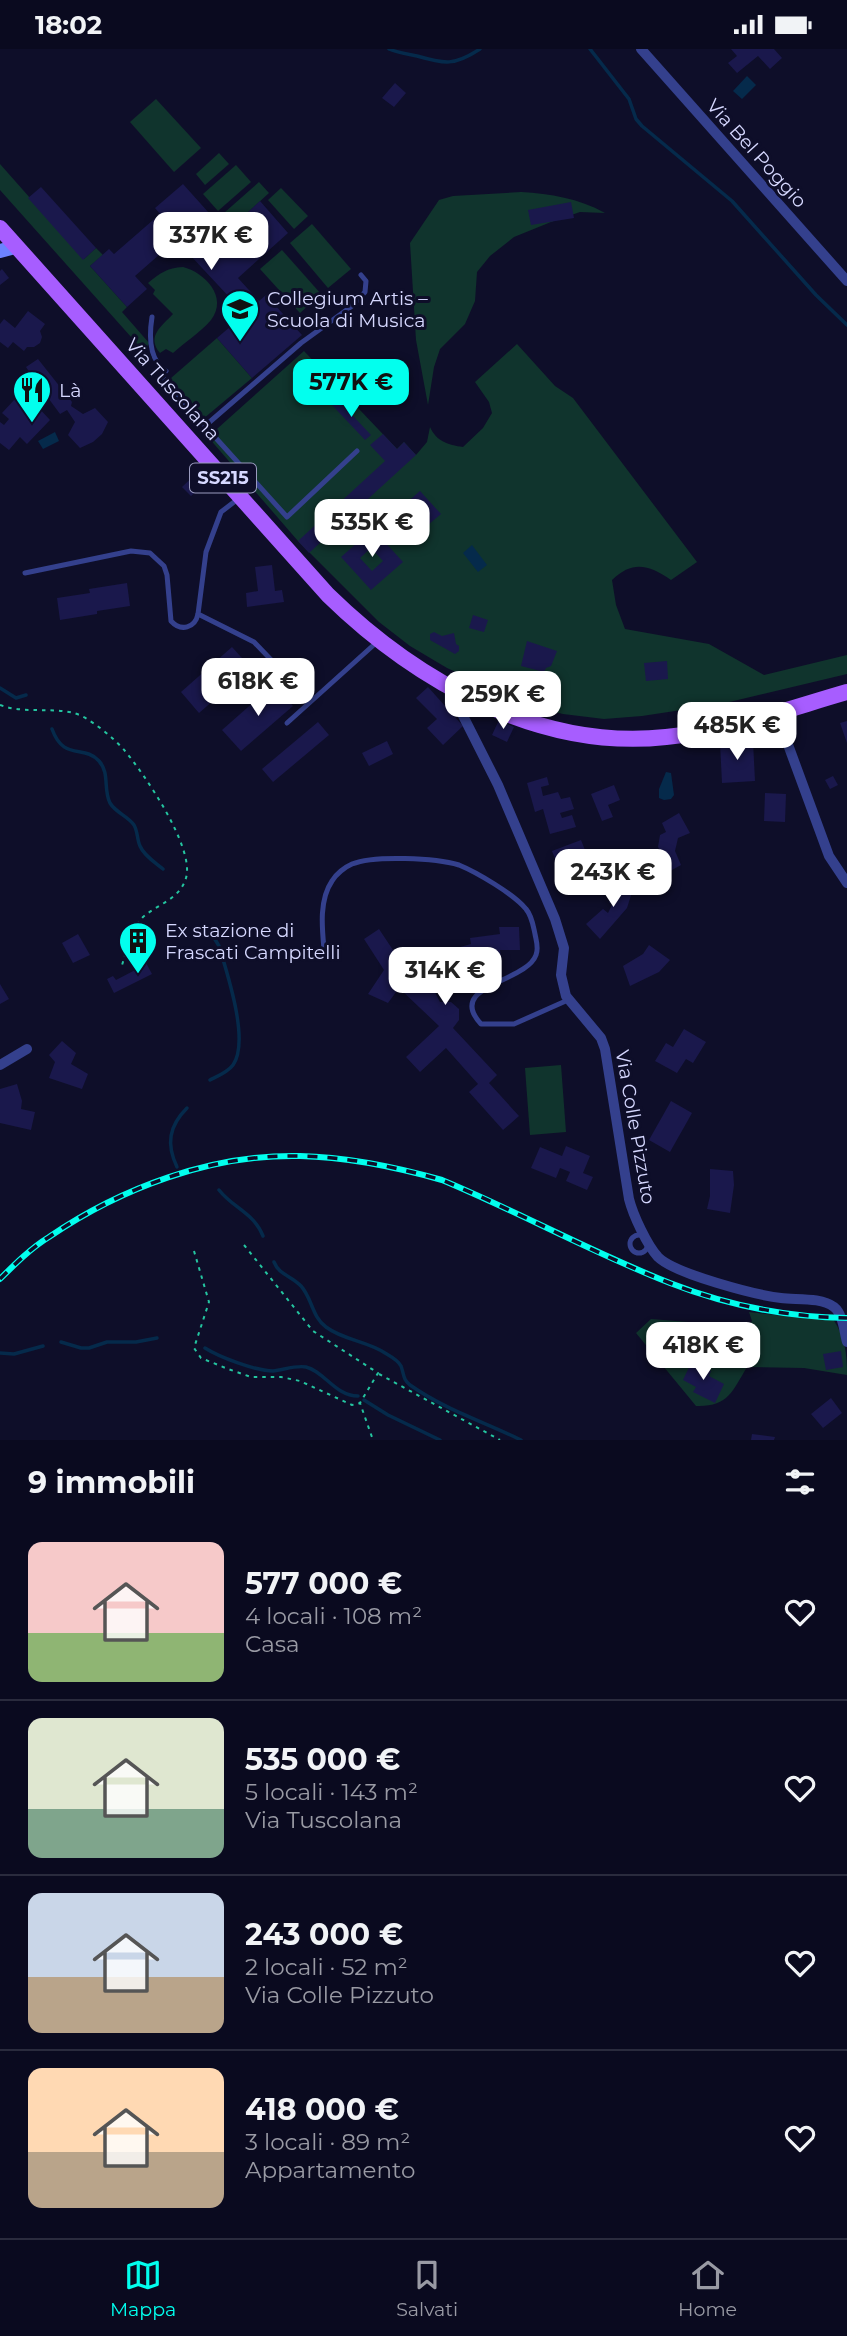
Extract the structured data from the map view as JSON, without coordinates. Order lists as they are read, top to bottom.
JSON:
{
  "streets": {
    "main road": ["Via Tuscolana", "SS215"],
    "street": ["Via Bel Poggio", "Via Colle Pizzuto"]
  },
  "places": {
    "school or university": ["Collegium Artis – Scuola di Musica"],
    "restaurant": ["Là"],
    "building": ["Ex stazione di Frascati Campitelli"]
  },
  "page": {
    "status": "18:02",
    "price": [
      "337K €",
      "577K €",
      "535K €",
      "618K €",
      "259K €",
      "485K €",
      "243K €",
      "314K €",
      "418K €"
    ],
    "heading": "9 immobili",
    "list": [
      {
        "name": "577 000 €",
        "note": "4 locali · 108 m² · Casa"
      },
      {
        "name": "535 000 €",
        "note": "5 locali · 143 m² · Via Tuscolana"
      },
      {
        "name": "243 000 €",
        "note": "2 locali · 52 m² · Via Colle Pizzuto"
      },
      {
        "name": "418 000 €",
        "note": "3 locali · 89 m² · Appartamento"
      }
    ],
    "tabs": ["Mappa", "Salvati", "Home"]
  }
}
